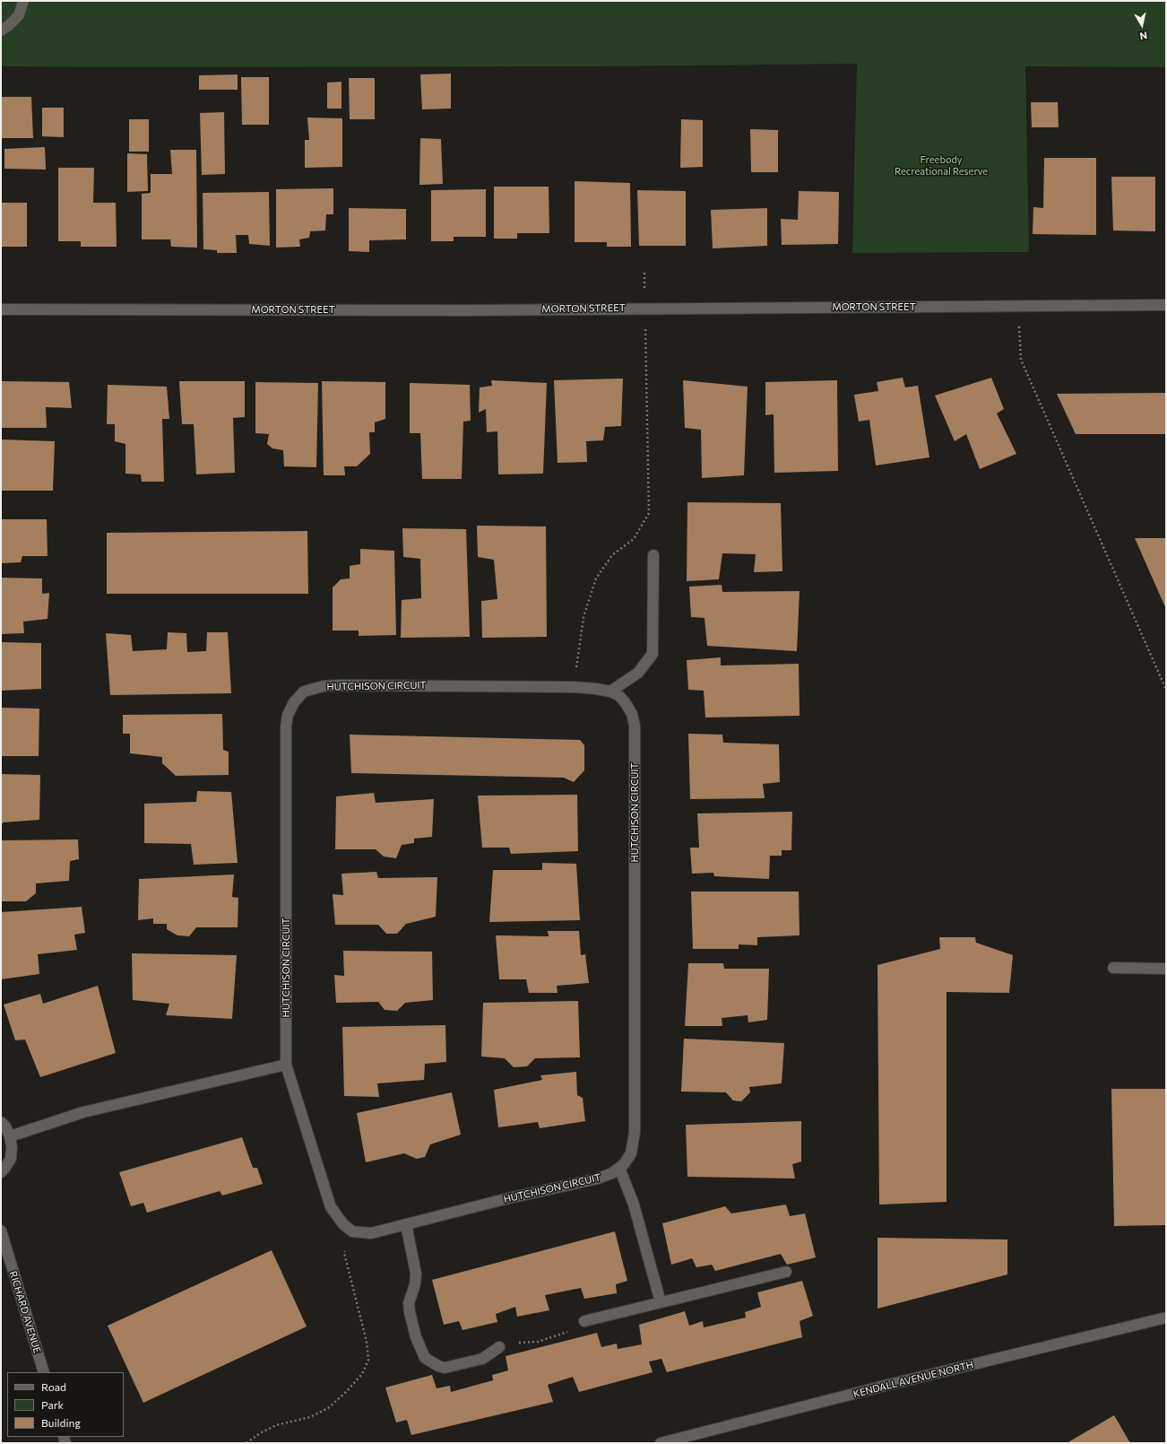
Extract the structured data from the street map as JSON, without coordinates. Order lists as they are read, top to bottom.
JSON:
{
  "streets": {
    "street": [
      "MORTON STREET",
      "HUTCHISON CIRCUIT",
      "RICHARD AVENUE",
      "KENDALL AVENUE NORTH"
    ]
  },
  "parks": ["Freebody Recreational Reserve"],
  "legend": ["Road", "Park", "Building"],
  "north": "bottom"
}
